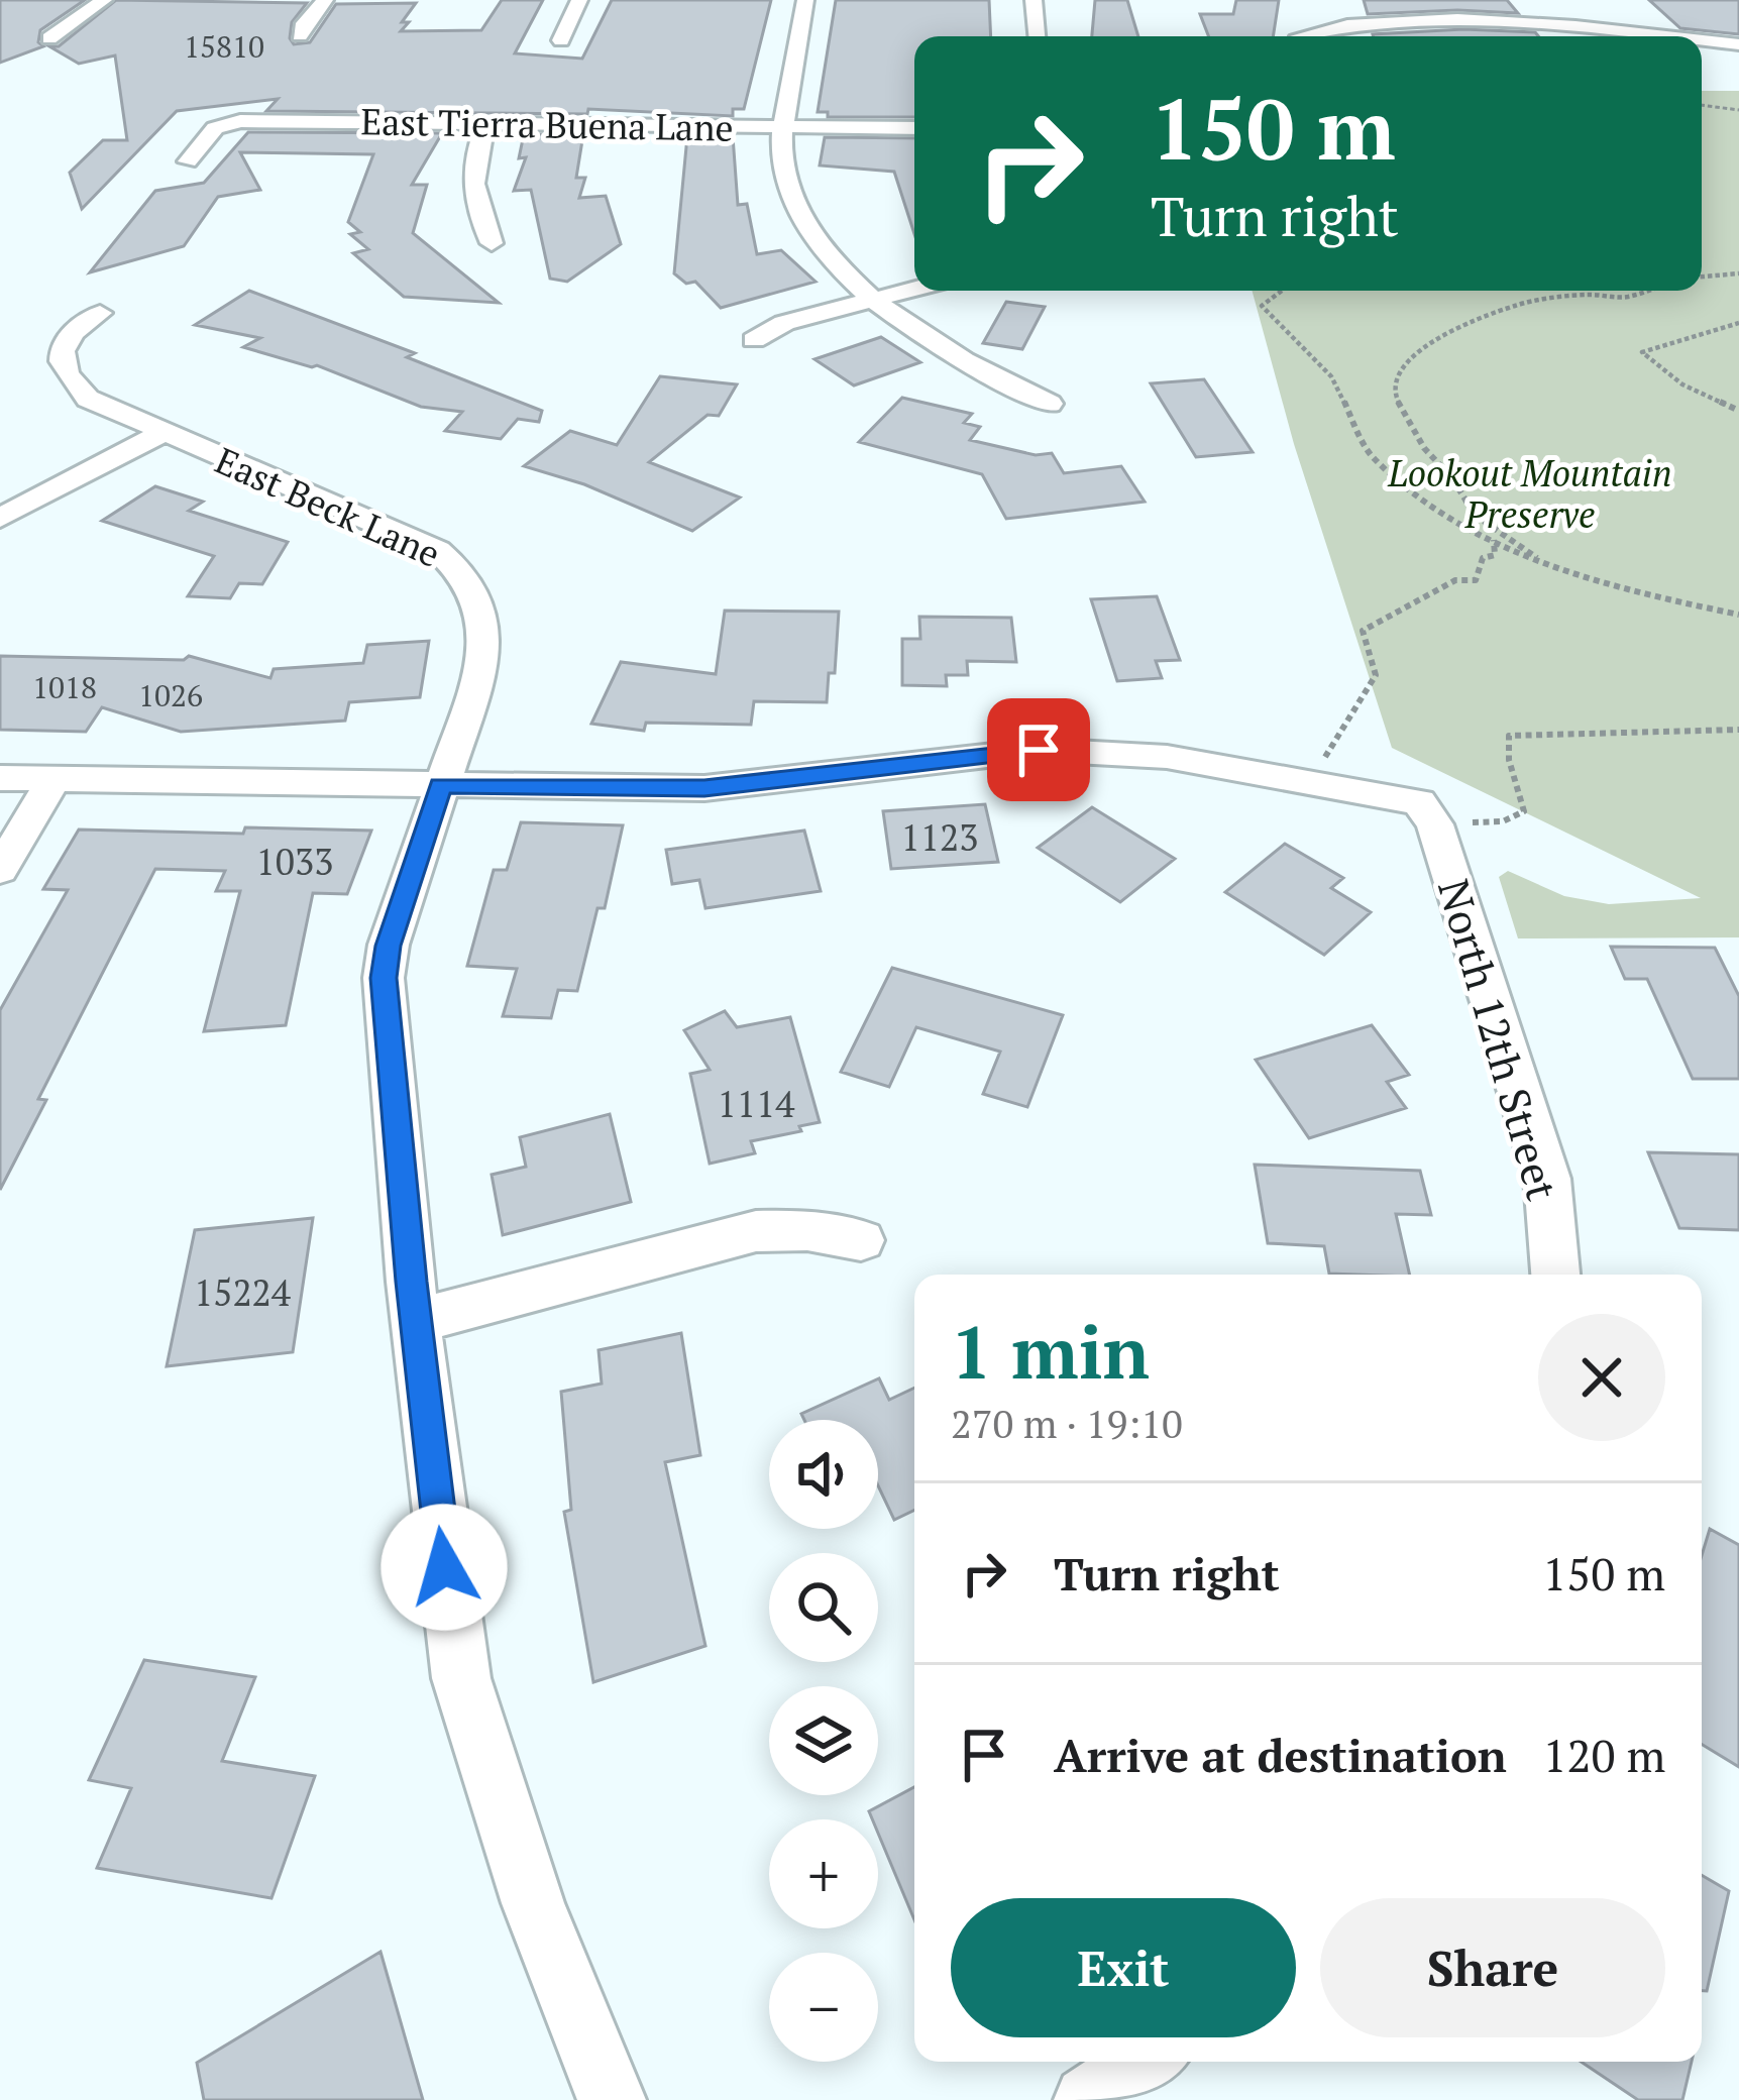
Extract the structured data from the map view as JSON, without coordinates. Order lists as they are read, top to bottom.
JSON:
{
  "streets": {
    "street": ["East Tierra Buena Lane", "East Beck Lane", "North 12th Street"]
  },
  "parks": ["Lookout Mountain Preserve"],
  "house_numbers": [
    "15810",
    "1018",
    "1026",
    "1123",
    "1033",
    "1114",
    "15224"
  ],
  "page": {
    "turn": ["150 m", "Turn right"],
    "heading": ["1 min", "270 m · 19:10"],
    "map_buttons": ["+", "−"],
    "list": [
      {
        "name": "Turn right",
        "value": "150 m"
      },
      {
        "name": "Arrive at destination",
        "value": "120 m"
      }
    ],
    "buttons": ["Exit", "Share"]
  }
}
